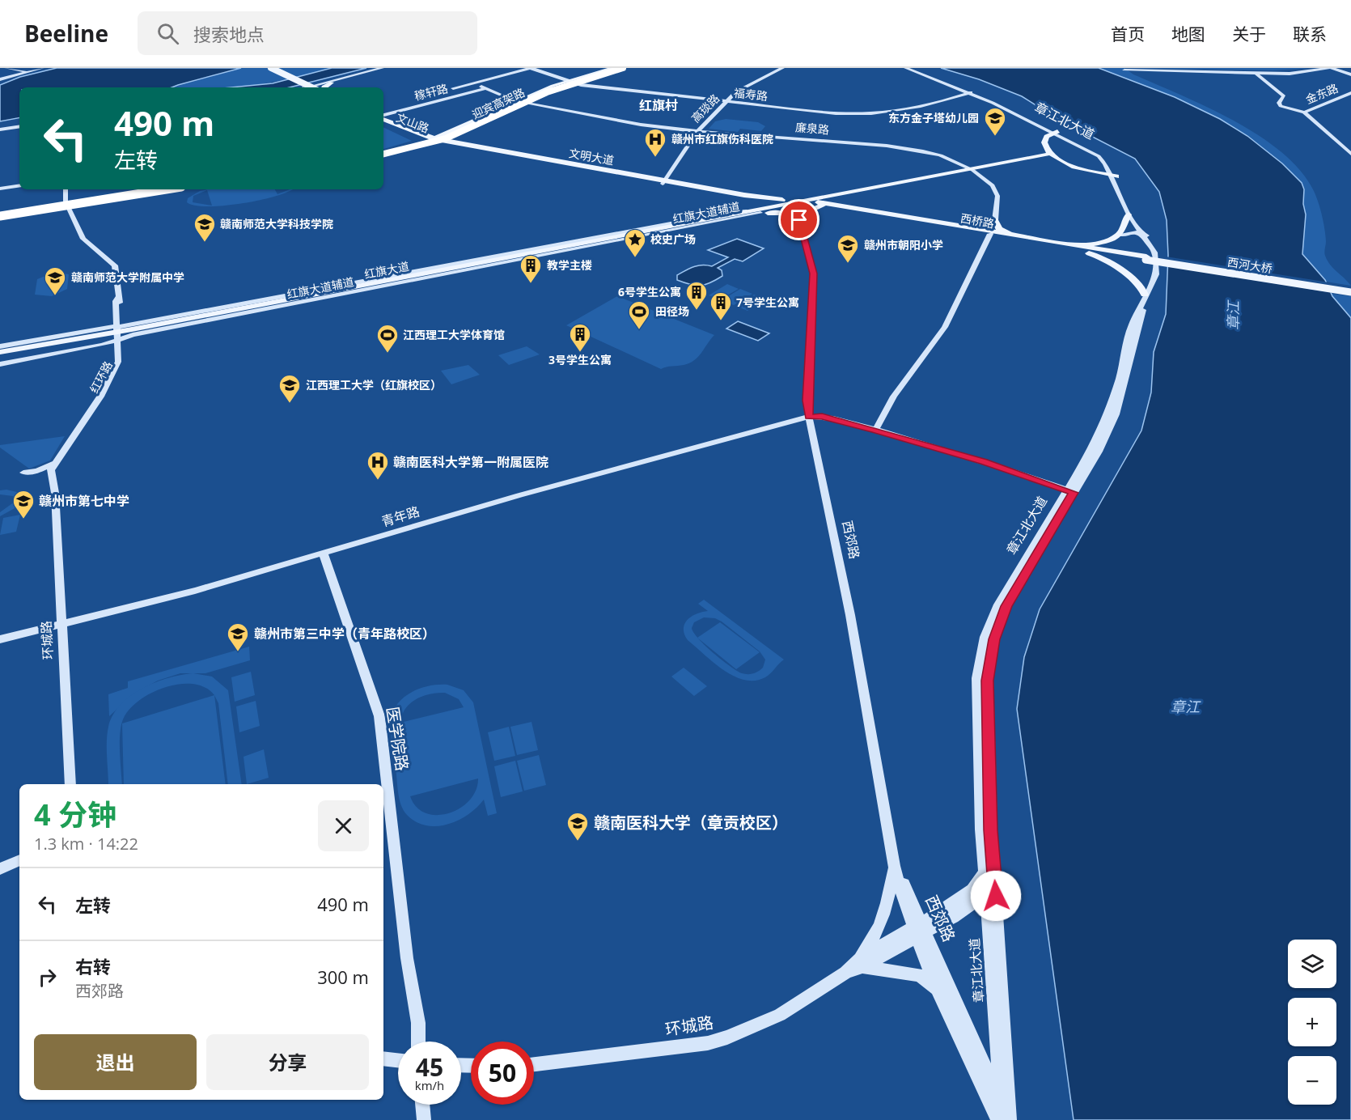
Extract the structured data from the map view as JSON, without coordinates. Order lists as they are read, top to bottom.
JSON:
{
  "streets": {
    "highway": ["迎宾高架路"],
    "main road": [
      "文山路",
      "文明大道",
      "西桥路",
      "西河大桥",
      "红旗大道"
    ],
    "street": [
      "稼轩路",
      "金东路",
      "福寿路",
      "高琰路",
      "章江北大道",
      "廉泉路",
      "红环路",
      "青年路",
      "西郊路",
      "环城路",
      "医学院路"
    ]
  },
  "crossings": [
    ["福寿路", "高琰路"],
    ["福寿路", "章江北大道"],
    ["高琰路", "廉泉路"],
    ["高琰路", "文明大道"],
    ["章江北大道", "西郊路"],
    ["章江北大道", "环城路"],
    ["文山路", "文明大道"],
    ["文明大道", "西桥路"],
    ["文明大道", "红旗大道"],
    ["西桥路", "西河大桥"],
    ["西桥路", "红旗大道"],
    ["红旗大道", "红环路"],
    ["红环路", "环城路"],
    ["青年路", "西郊路"],
    ["青年路", "环城路"],
    ["青年路", "医学院路"],
    ["西郊路", "环城路"]
  ],
  "districts": ["红旗村"],
  "water": ["章江"],
  "places": {
    "school or university": [
      "东方金子塔幼儿园",
      "赣南师范大学科技学院",
      "赣州市朝阳小学",
      "赣南师范大学附属中学",
      "江西理工大学（红旗校区）",
      "赣州市第七中学",
      "赣州市第三中学（青年路校区）",
      "赣南医科大学（章贡校区）"
    ],
    "hospital": ["赣州市红旗伤科医院", "赣南医科大学第一附属医院"],
    "place": ["校史广场"],
    "building": [
      "教学主楼",
      "6号学生公寓",
      "7号学生公寓",
      "3号学生公寓"
    ],
    "sports": ["田径场", "江西理工大学体育馆"]
  },
  "page": {
    "header": "Beeline",
    "search": "搜索地点",
    "nav": [
      "首页",
      "地图",
      "关于",
      "联系"
    ],
    "turn": ["490 m", "左转"],
    "heading": ["4 分钟", "1.3 km · 14:22"],
    "list": [
      {
        "name": "左转",
        "value": "490 m"
      },
      {
        "name": "右转",
        "note": "西郊路",
        "value": "300 m"
      }
    ],
    "map_buttons": ["+", "−"],
    "buttons": ["退出", "分享"],
    "speed": "45 km/h",
    "limit": "50"
  }
}
